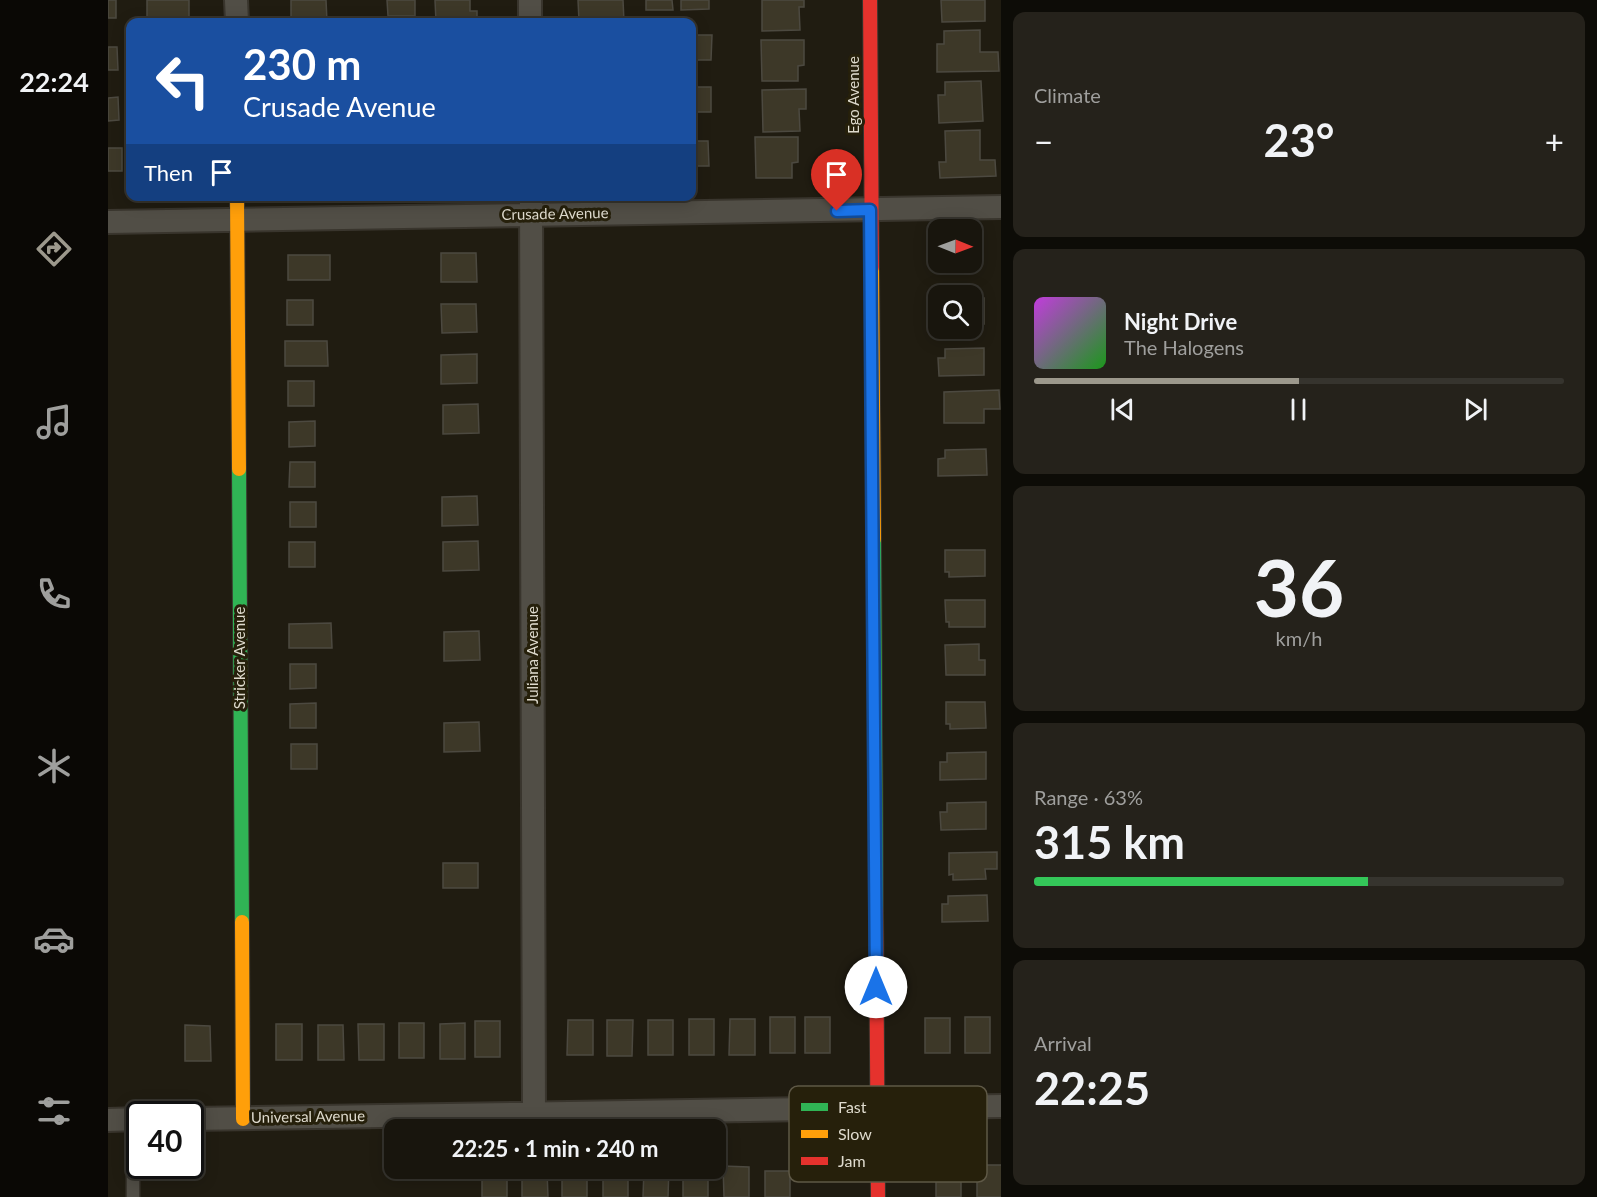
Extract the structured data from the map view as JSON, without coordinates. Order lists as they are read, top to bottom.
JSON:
{
  "streets": {
    "street": [
      "Ego Avenue",
      "Crusade Avenue",
      "Juliana Avenue",
      "Stricker Avenue",
      "Universal Avenue"
    ]
  },
  "crossings": [
    ["Ego Avenue", "Crusade Avenue"],
    ["Crusade Avenue", "Juliana Avenue"],
    ["Crusade Avenue", "Stricker Avenue"],
    ["Juliana Avenue", "Universal Avenue"],
    ["Stricker Avenue", "Universal Avenue"]
  ],
  "legend": ["Fast", "Slow", "Jam"],
  "north": "right",
  "page": {
    "tabs": "22:24",
    "tile": [
      "Climate",
      ["36", "km/h"],
      ["Range · 63%", "315 km"],
      ["Arrival", "22:25"]
    ],
    "turn": ["230 m", "Crusade Avenue"],
    "heat": ["−", "23°", "+"],
    "then": "Then",
    "song": ["Night Drive", "The Halogens"],
    "limit": "40",
    "trip": "22:25 · 1 min · 240 m"
  }
}
